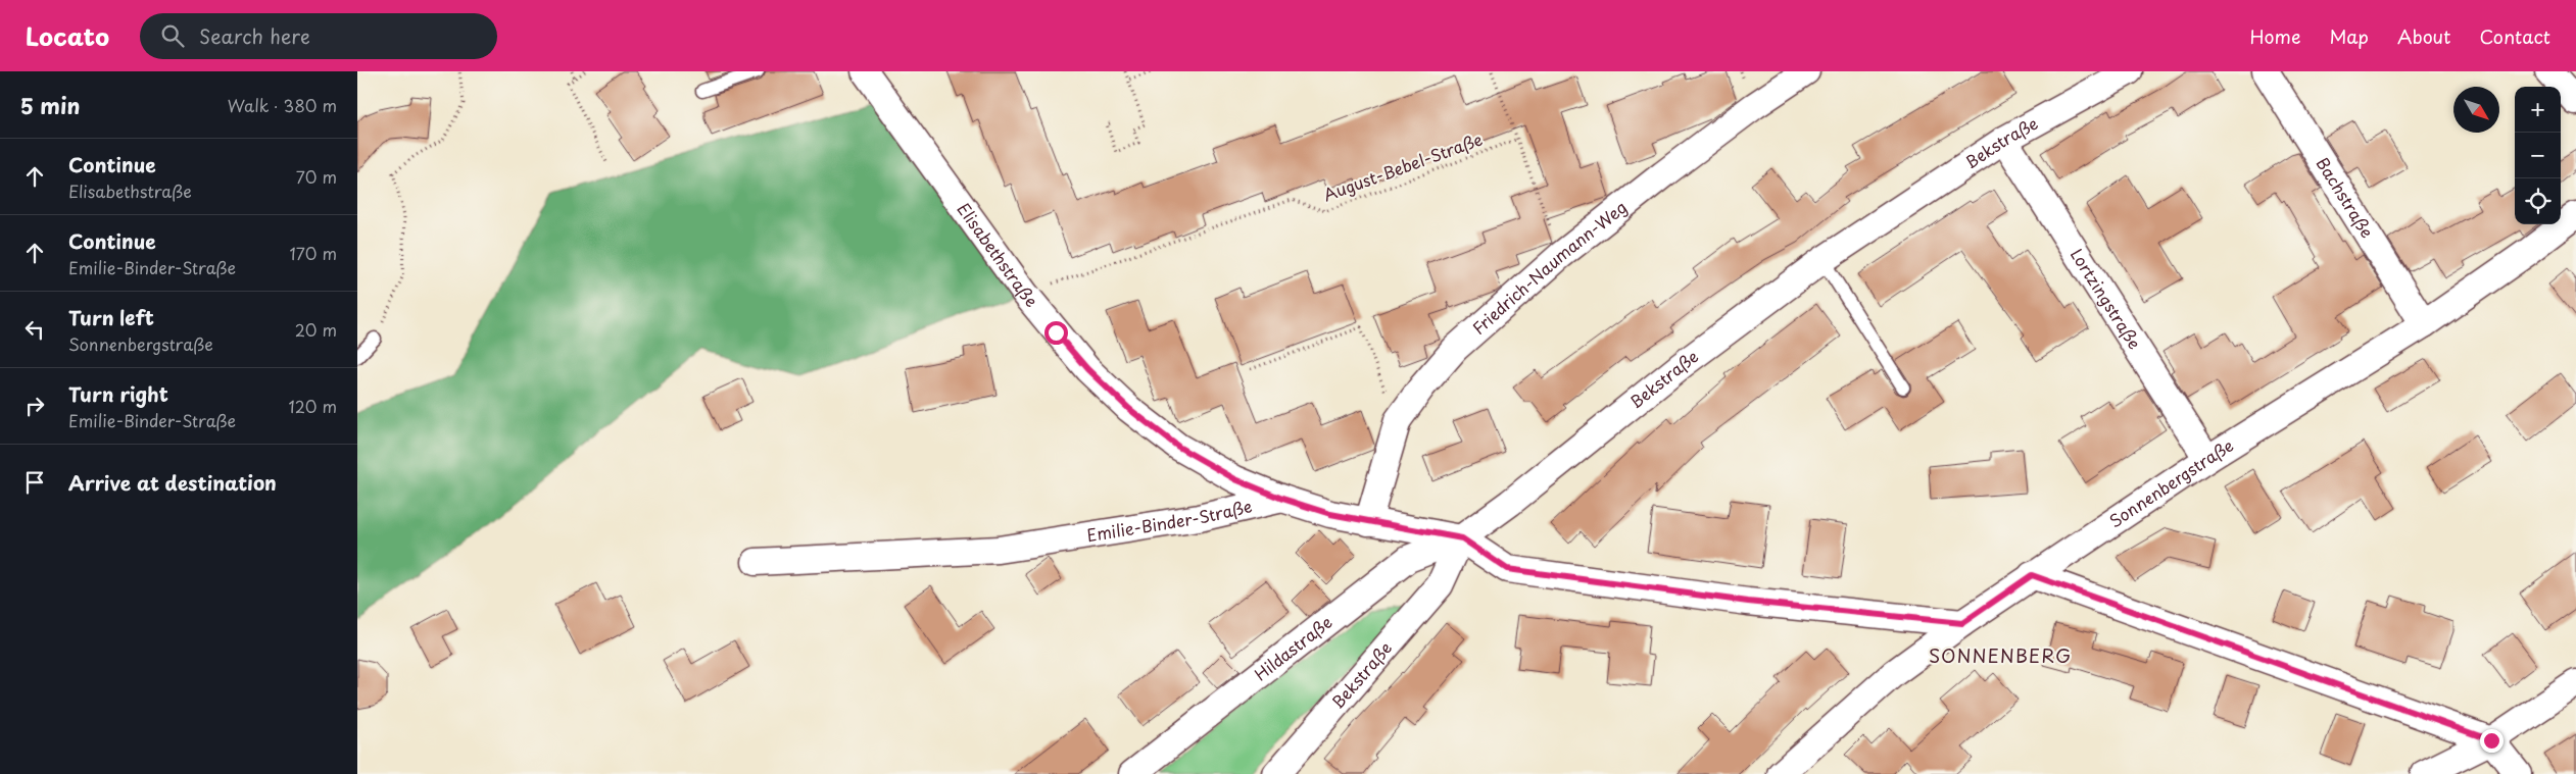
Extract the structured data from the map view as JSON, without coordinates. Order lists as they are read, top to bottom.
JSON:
{
  "streets": {
    "street": [
      "Bekstraße",
      "Bachstraße",
      "Elisabethstraße",
      "Friedrich-Naumann-Weg",
      "Lortzingstraße",
      "Sonnenbergstraße",
      "Emilie-Binder-Straße",
      "Hildastraße"
    ],
    "path": ["August-Bebel-Straße"]
  },
  "crossings": [
    ["Bekstraße", "Lortzingstraße"],
    ["Bekstraße", "Hildastraße"],
    ["August-Bebel-Straße", "Elisabethstraße"],
    ["Bachstraße", "Sonnenbergstraße"],
    ["Elisabethstraße", "Emilie-Binder-Straße"],
    ["Lortzingstraße", "Sonnenbergstraße"]
  ],
  "districts": ["SONNENBERG"],
  "north": "bottom right",
  "page": {
    "header": "Locato",
    "search": "Search here",
    "nav": [
      "Home",
      "Map",
      "About",
      "Contact"
    ],
    "heading": ["5 min", "Walk · 380 m"],
    "map_buttons": ["+", "−"],
    "list": [
      ["Continue", "Elisabethstraße", "70 m"],
      ["Continue", "Emilie-Binder-Straße", "170 m"],
      ["Turn left", "Sonnenbergstraße", "20 m"],
      ["Turn right", "Emilie-Binder-Straße", "120 m"],
      "Arrive at destination"
    ]
  }
}
